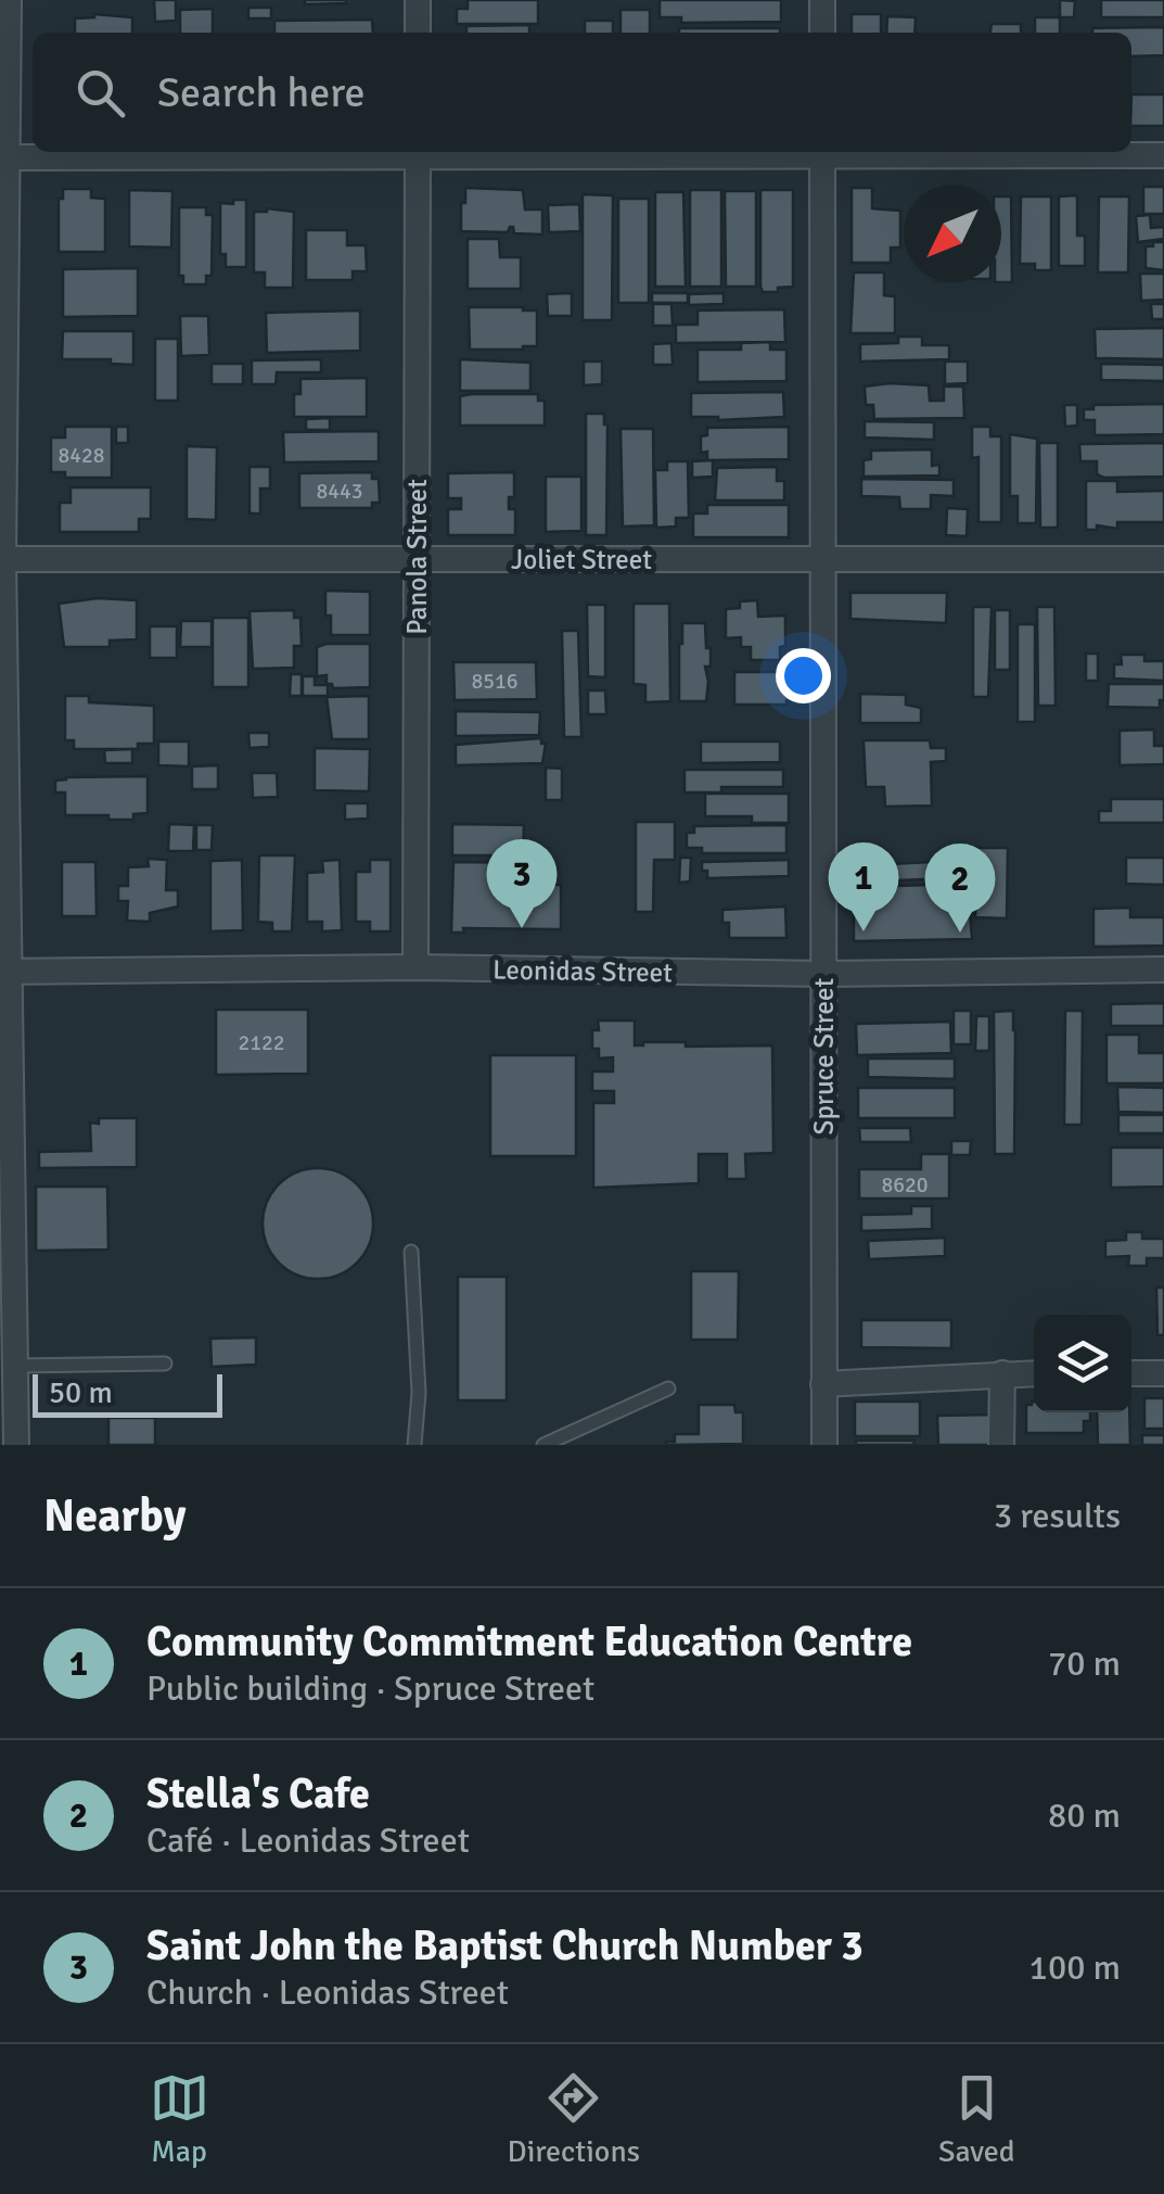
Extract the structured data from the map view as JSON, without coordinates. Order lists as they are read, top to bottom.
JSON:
{
  "streets": {
    "street": [
      "Panola Street",
      "Joliet Street",
      "Leonidas Street",
      "Spruce Street"
    ]
  },
  "crossings": [
    ["Panola Street", "Joliet Street"],
    ["Panola Street", "Leonidas Street"],
    ["Joliet Street", "Spruce Street"],
    ["Leonidas Street", "Spruce Street"]
  ],
  "house_numbers": [
    "8428",
    "8443",
    "8516",
    "2122",
    "8620"
  ],
  "scale_bar": "50 m",
  "north": "bottom left",
  "page": {
    "search": "Search here",
    "pins": ["3", "1", "2"],
    "scale": "50 m",
    "heading": ["Nearby", "3 results"],
    "list": [
      {
        "mark": "1",
        "name": "Community Commitment Education Centre",
        "note": "Public building · Spruce Street",
        "value": "70 m"
      },
      {
        "mark": "2",
        "name": "Stella's Cafe",
        "note": "Café · Leonidas Street",
        "value": "80 m"
      },
      {
        "mark": "3",
        "name": "Saint John the Baptist Church Number 3",
        "note": "Church · Leonidas Street",
        "value": "100 m"
      }
    ],
    "nav": ["Map", "Directions", "Saved"]
  }
}
